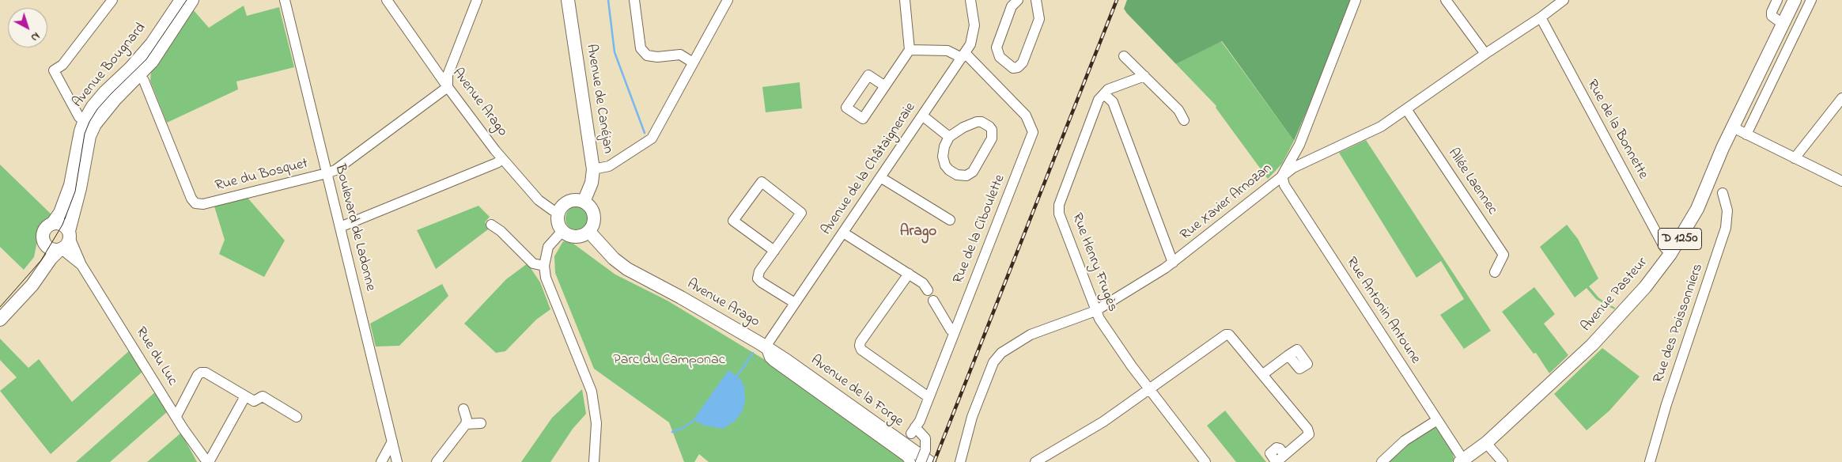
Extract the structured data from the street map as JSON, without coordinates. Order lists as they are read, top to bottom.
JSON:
{
  "streets": {
    "main road": [
      "Avenue Bougnard",
      "Avenue de Canéjan",
      "Avenue Arago",
      "D 1250",
      "Avenue Pasteur",
      "Avenue de la Forge"
    ],
    "street": [
      "Rue de la Bonnette",
      "Avenue de la Châtaigneraie",
      "Rue du Bosquet",
      "Allée Laennec",
      "Rue Xavier Arnozan",
      "Boulevard de Ladonne",
      "Rue de la Ciboulette",
      "Rue Henry Frugès",
      "Rue Antonin Antoune",
      "Rue des Poissonniers",
      "Rue du Luc"
    ]
  },
  "crossings": [
    ["Avenue Bougnard", "Rue du Bosquet"],
    ["Avenue Bougnard", "Rue du Luc"],
    ["Avenue de Canéjan", "Avenue Arago"],
    ["Avenue Arago", "Avenue de la Châtaigneraie"],
    ["Avenue Arago", "Rue du Bosquet"],
    ["Avenue Arago", "Avenue de la Forge"],
    ["Rue de la Bonnette", "Rue Xavier Arnozan"],
    ["Rue de la Bonnette", "Avenue Pasteur"],
    ["Avenue de la Châtaigneraie", "Rue de la Ciboulette"],
    ["Avenue de la Châtaigneraie", "Avenue de la Forge"],
    ["Rue du Bosquet", "Boulevard de Ladonne"],
    ["Allée Laennec", "Rue Xavier Arnozan"],
    ["Rue Xavier Arnozan", "Rue Henry Frugès"],
    ["Rue Xavier Arnozan", "Rue Antonin Antoune"],
    ["Rue de la Ciboulette", "Avenue de la Forge"],
    ["Avenue Pasteur", "Rue Antonin Antoune"]
  ],
  "districts": ["Arago"],
  "parks": ["Parc du Camponac"],
  "north": "bottom right"
}
